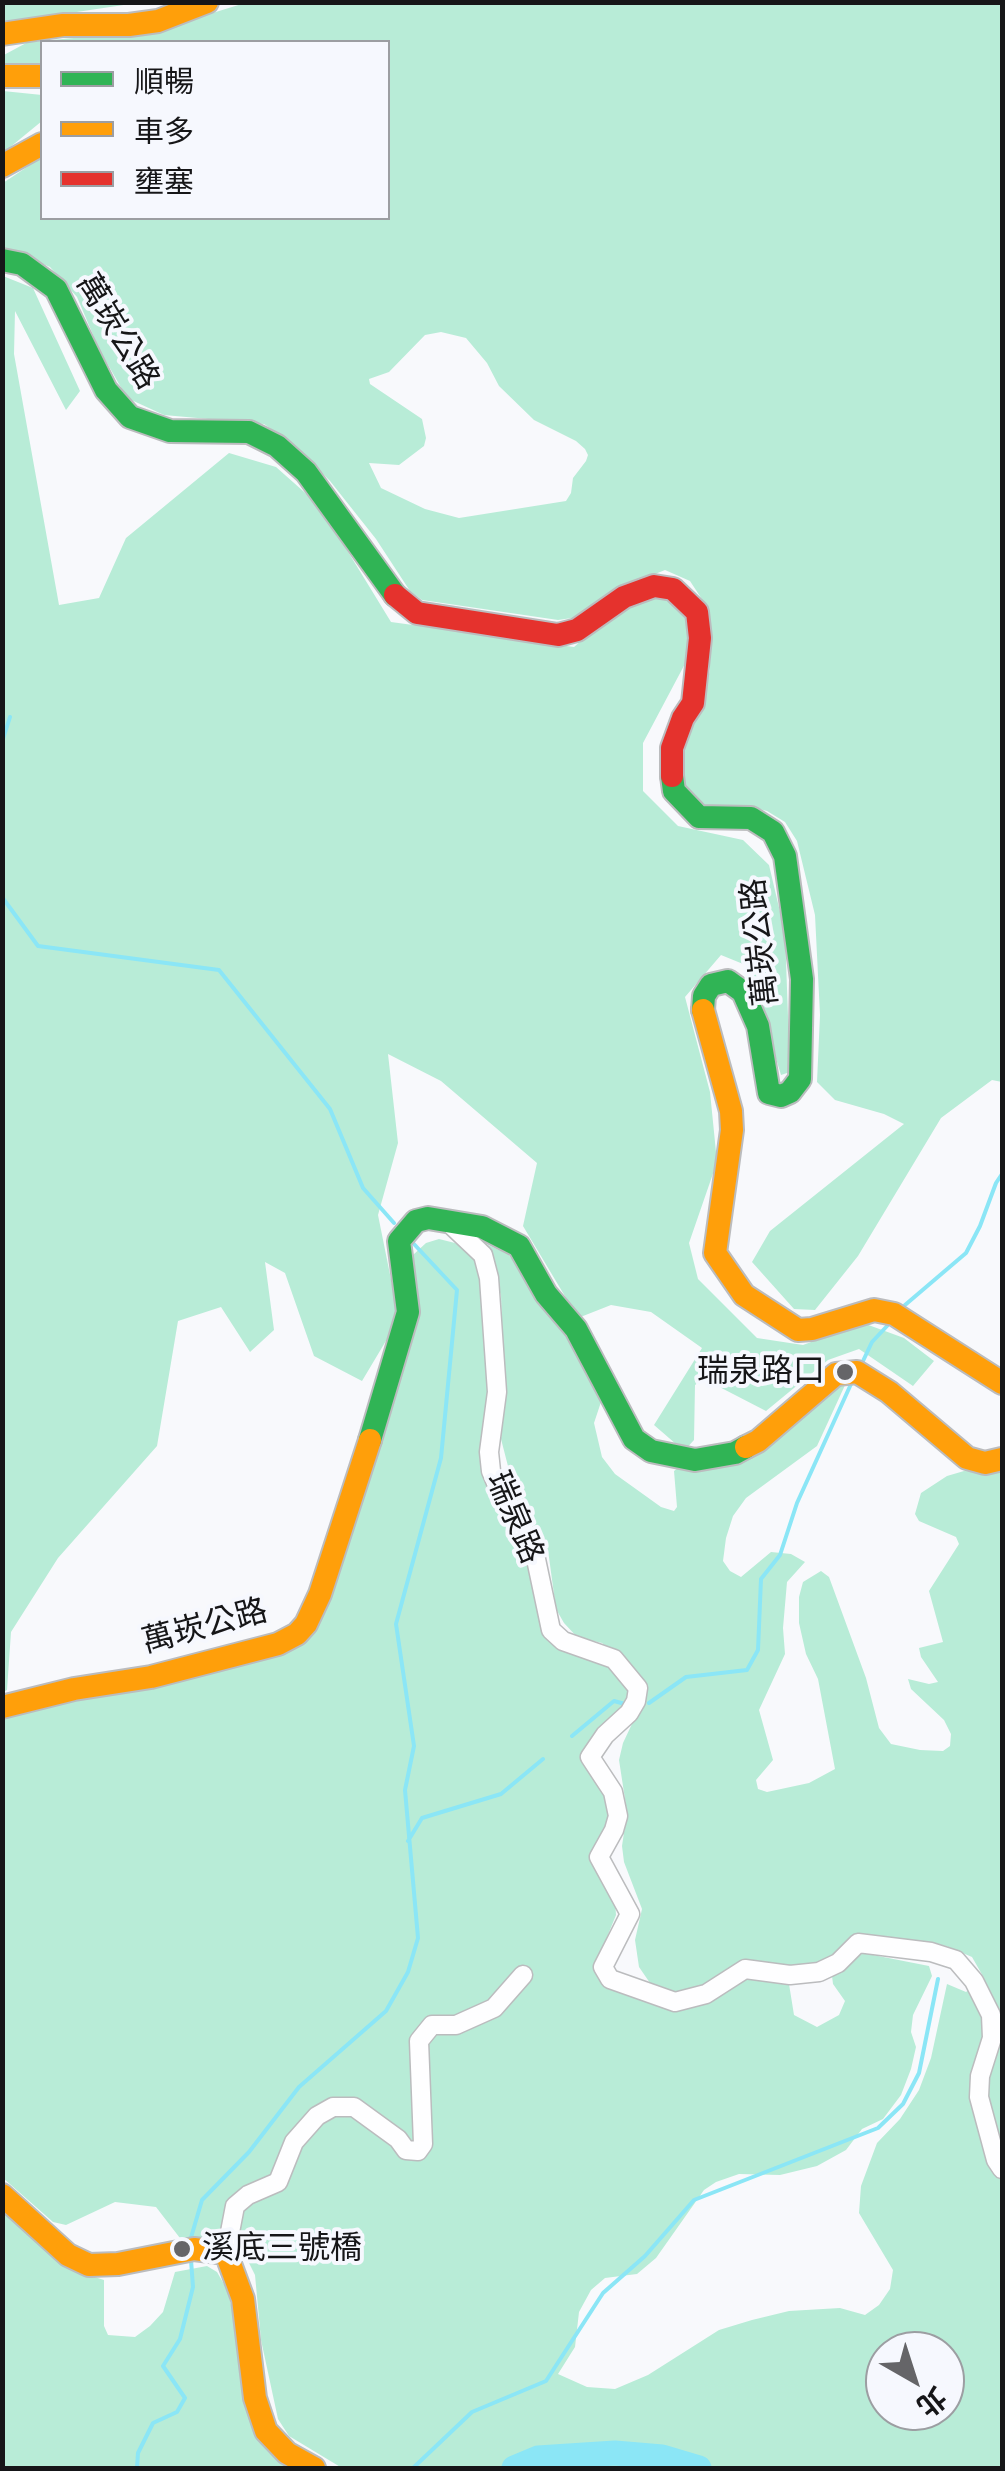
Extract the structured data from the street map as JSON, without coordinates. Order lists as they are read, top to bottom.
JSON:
{
  "streets": {
    "street": ["萬崁公路", "瑞泉路"]
  },
  "crossings": [
    ["萬崁公路", "瑞泉路"]
  ],
  "places": ["瑞泉路口", "溪底三號橋"],
  "legend": ["順暢", "車多", "壅塞"],
  "north": "bottom right"
}
